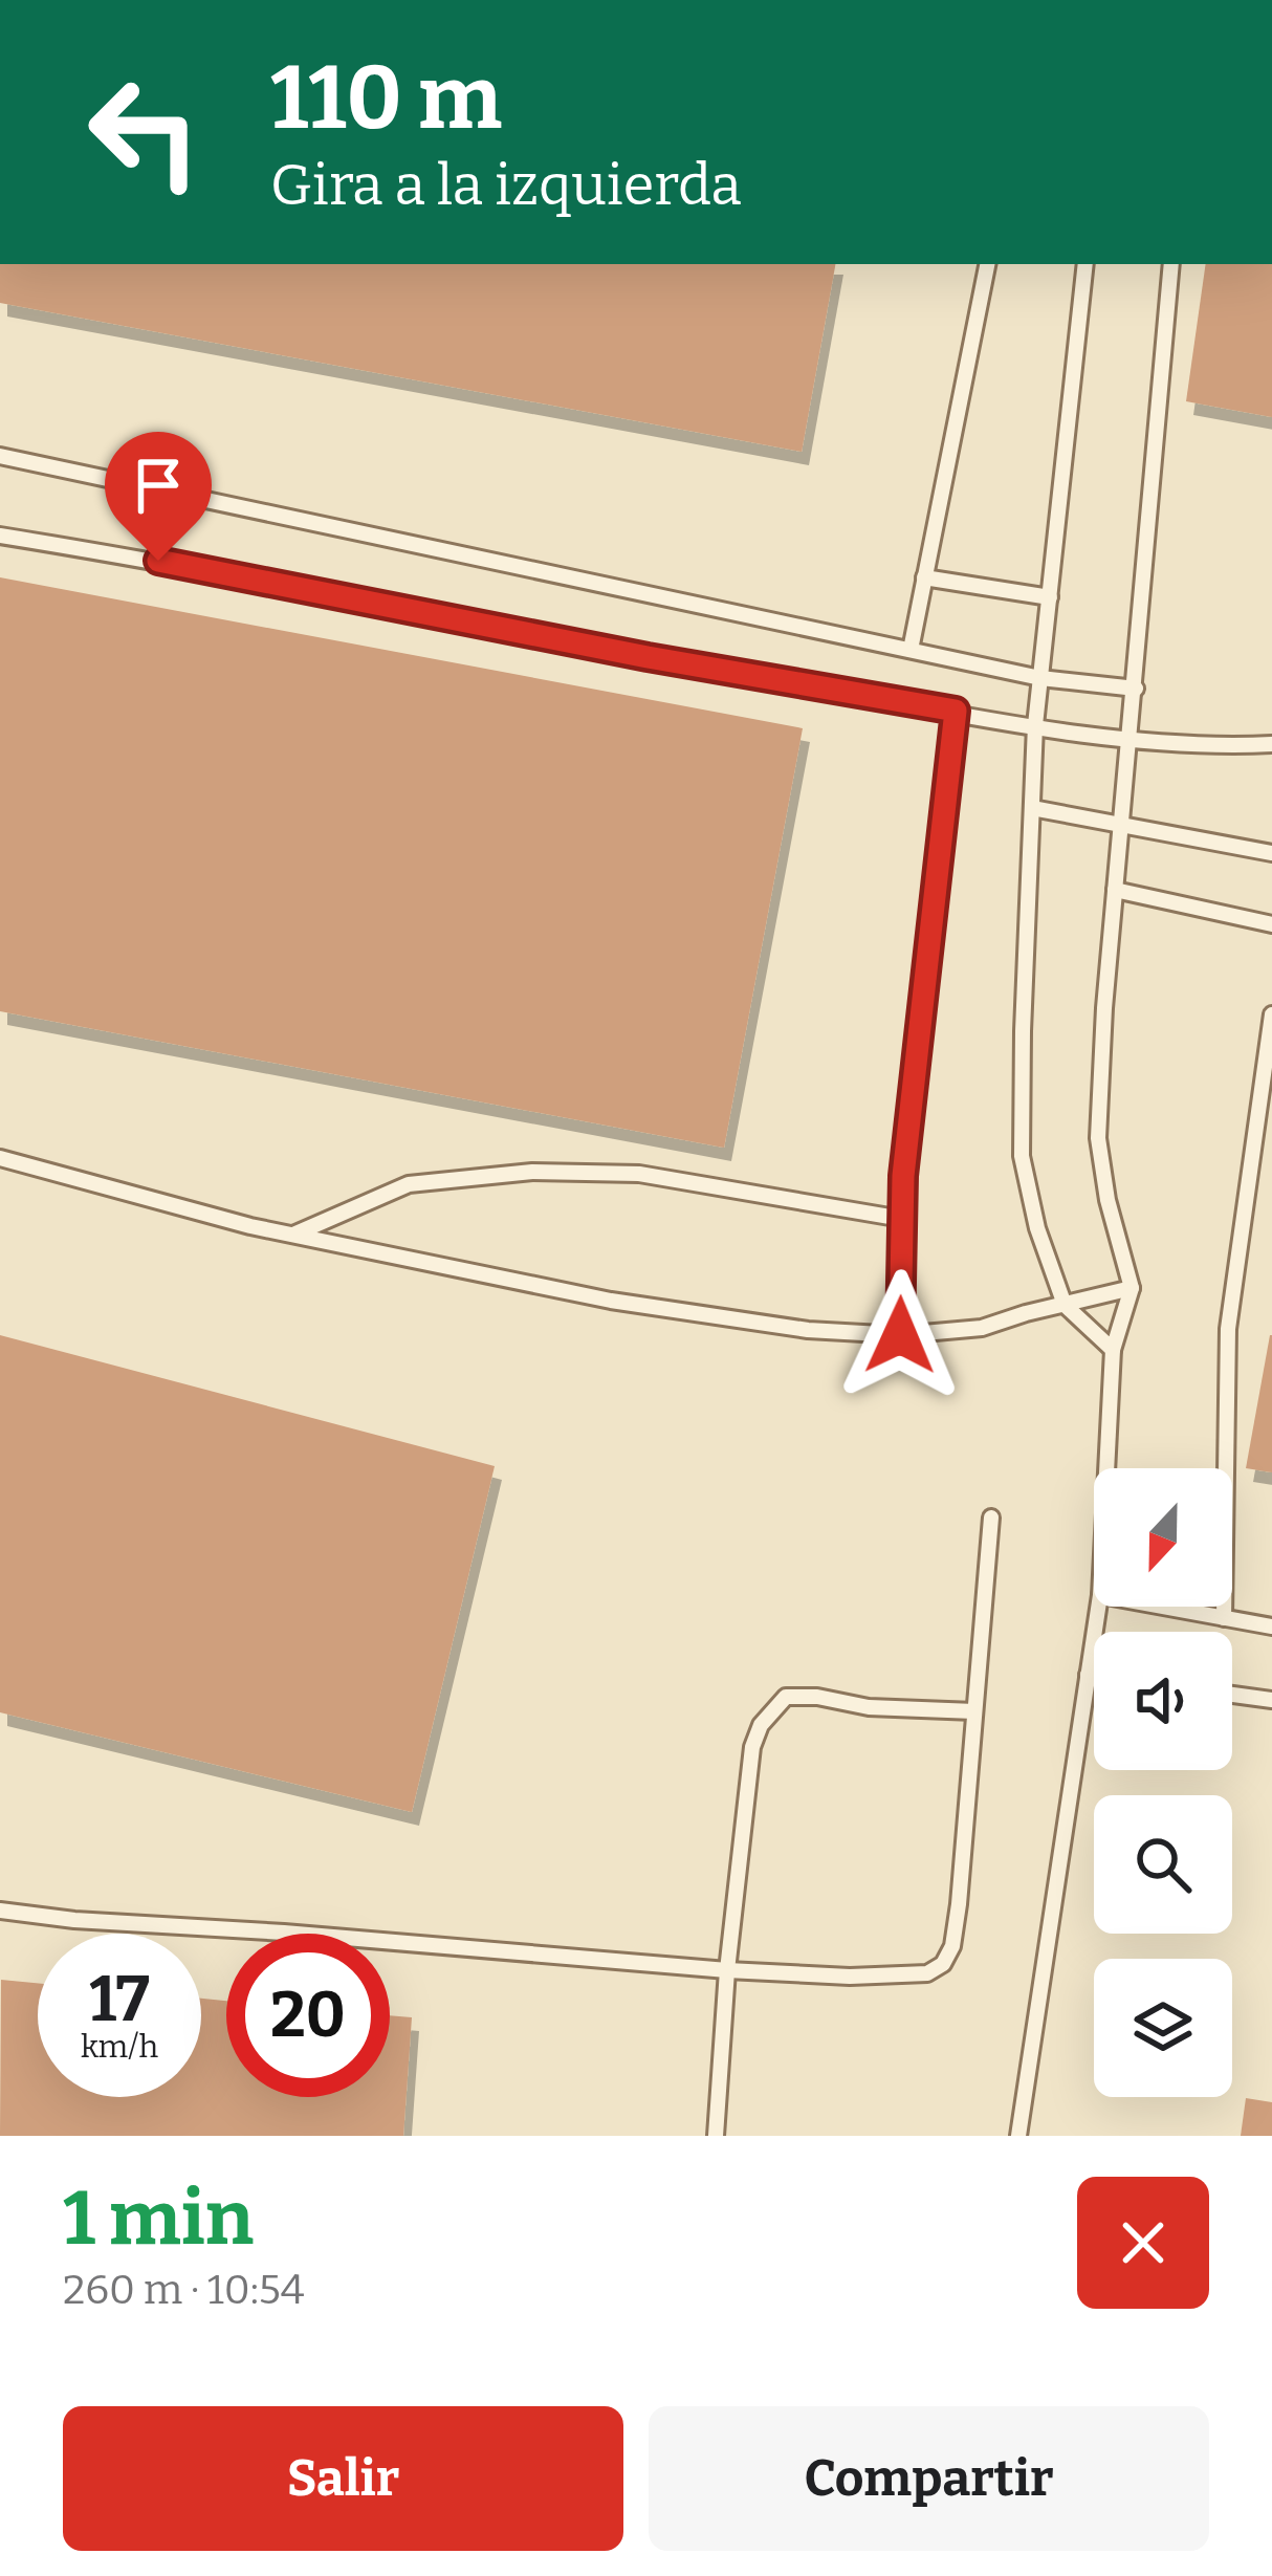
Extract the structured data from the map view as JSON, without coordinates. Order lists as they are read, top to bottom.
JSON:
{
  "north": "bottom",
  "page": {
    "turn": ["110 m", "Gira a la izquierda"],
    "speed": "17 km/h",
    "limit": "20",
    "heading": ["1 min", "260 m · 10:54"],
    "buttons": ["Salir", "Compartir"]
  }
}
